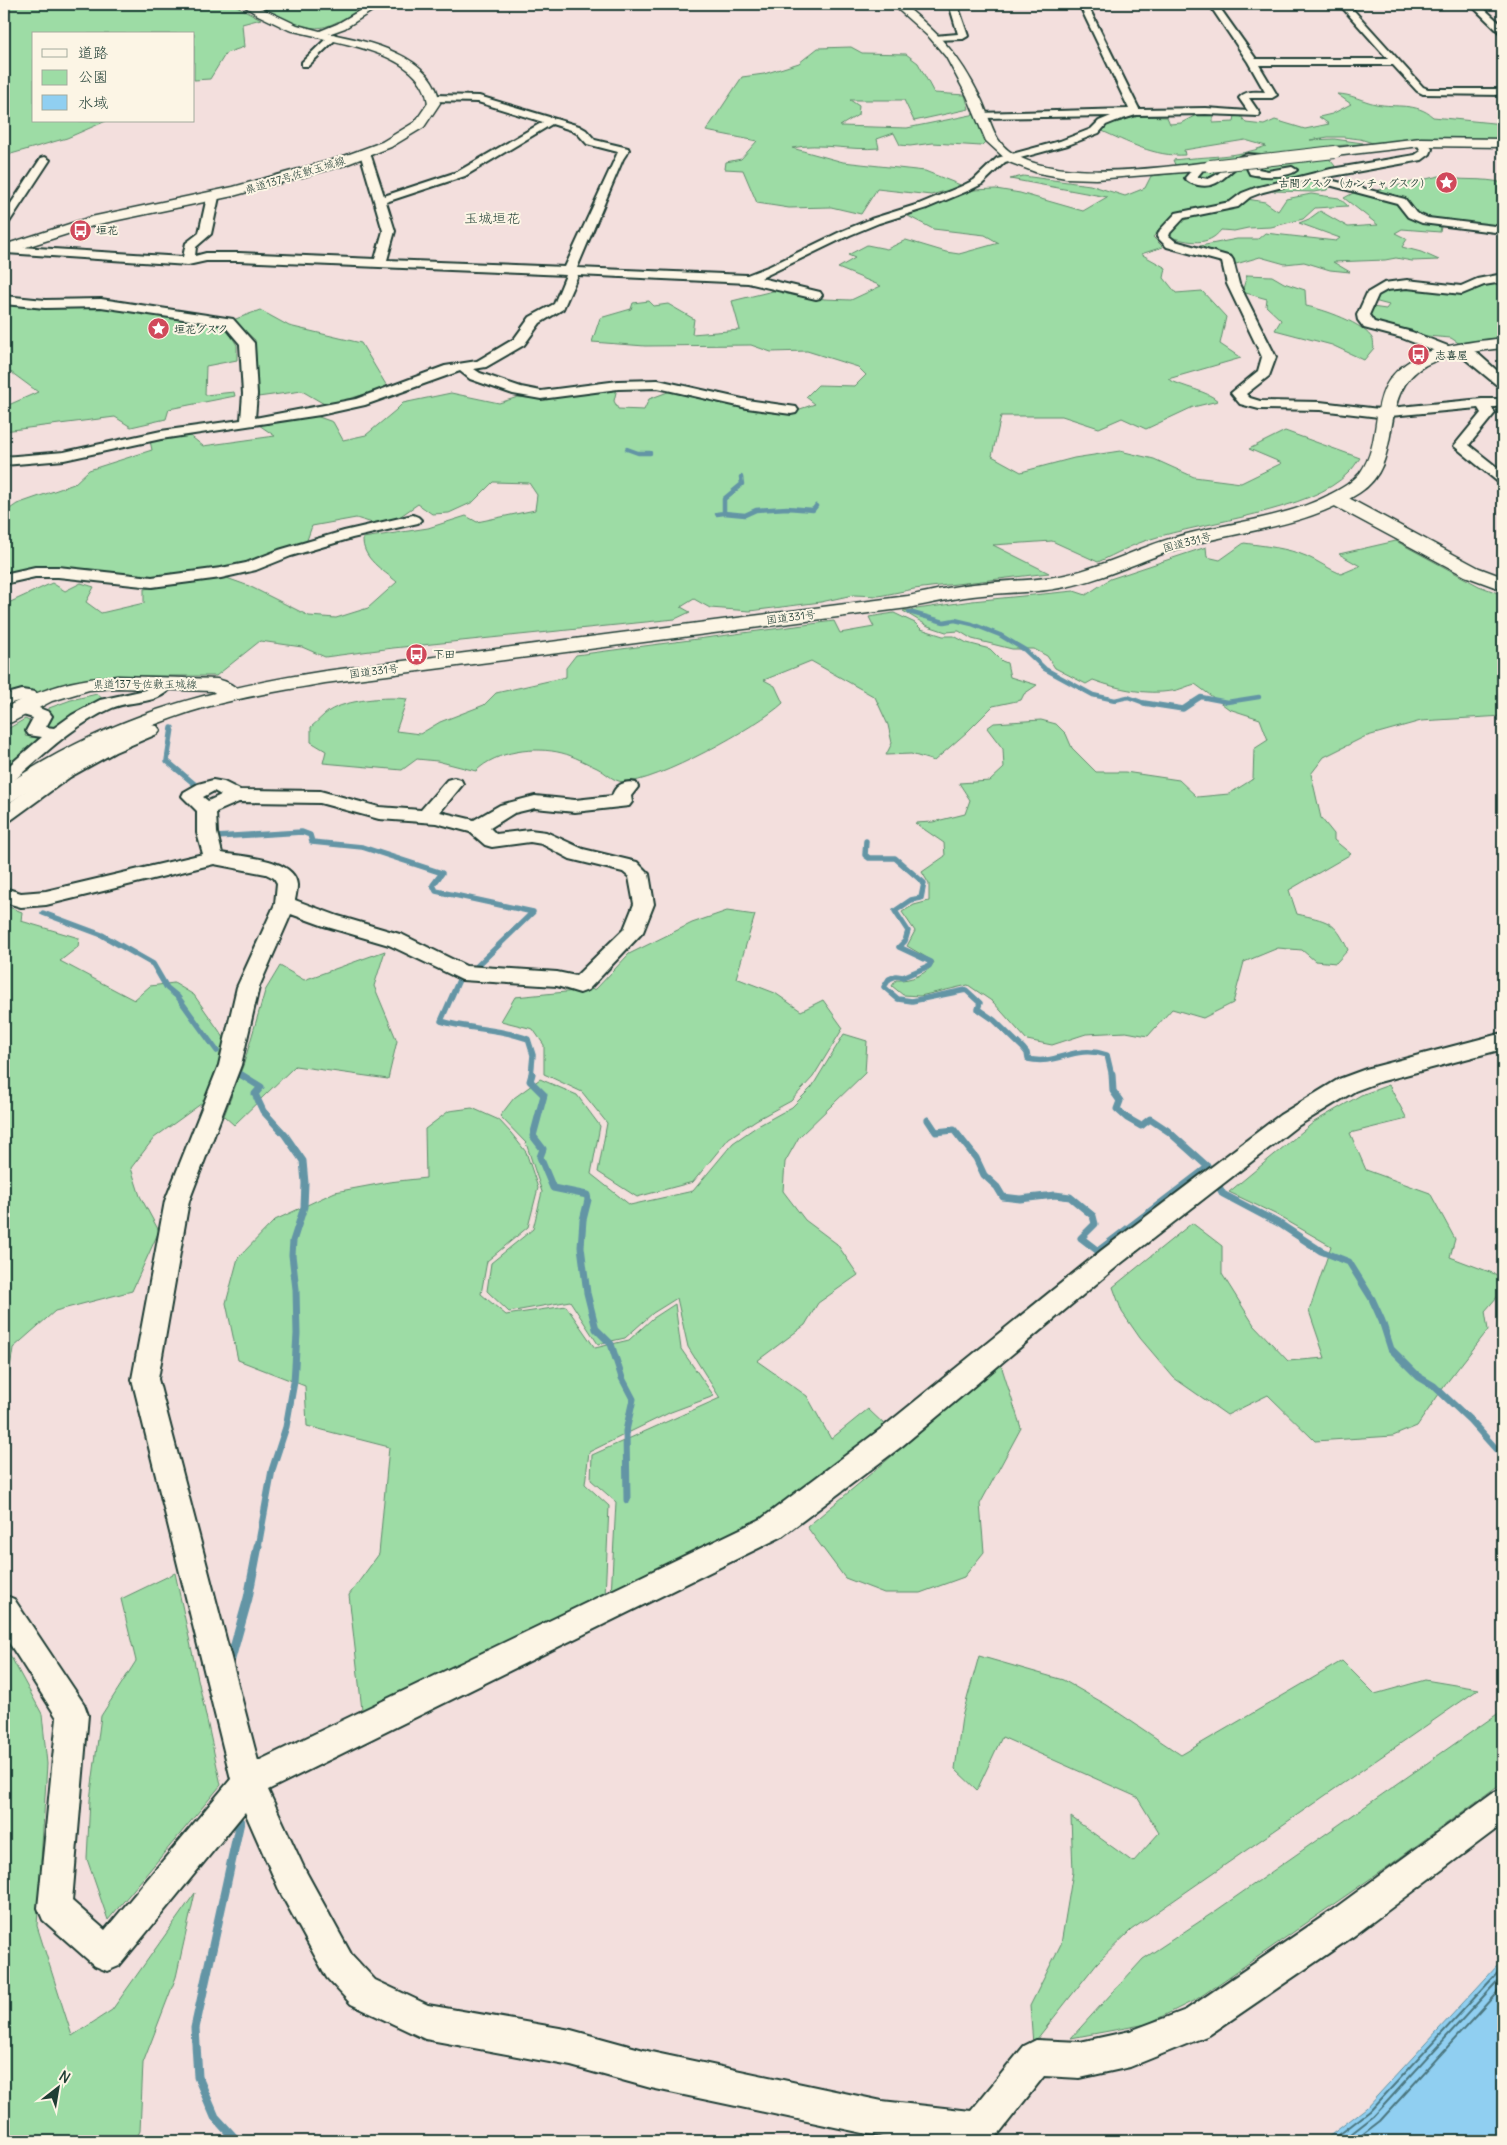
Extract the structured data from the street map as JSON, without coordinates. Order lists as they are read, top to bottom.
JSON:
{
  "streets": {
    "main road": ["県道137号佐敷玉城線", "国道331号"]
  },
  "crossings": [
    ["県道137号佐敷玉城線", "国道331号"]
  ],
  "districts": ["玉城垣花"],
  "places": {
    "place": ["古間グスク（カンチャグスク）", "垣花グスク"],
    "bus stop": ["垣花", "志喜屋", "下田"]
  },
  "legend": ["道路", "公園", "水域"],
  "north": "top right"
}
